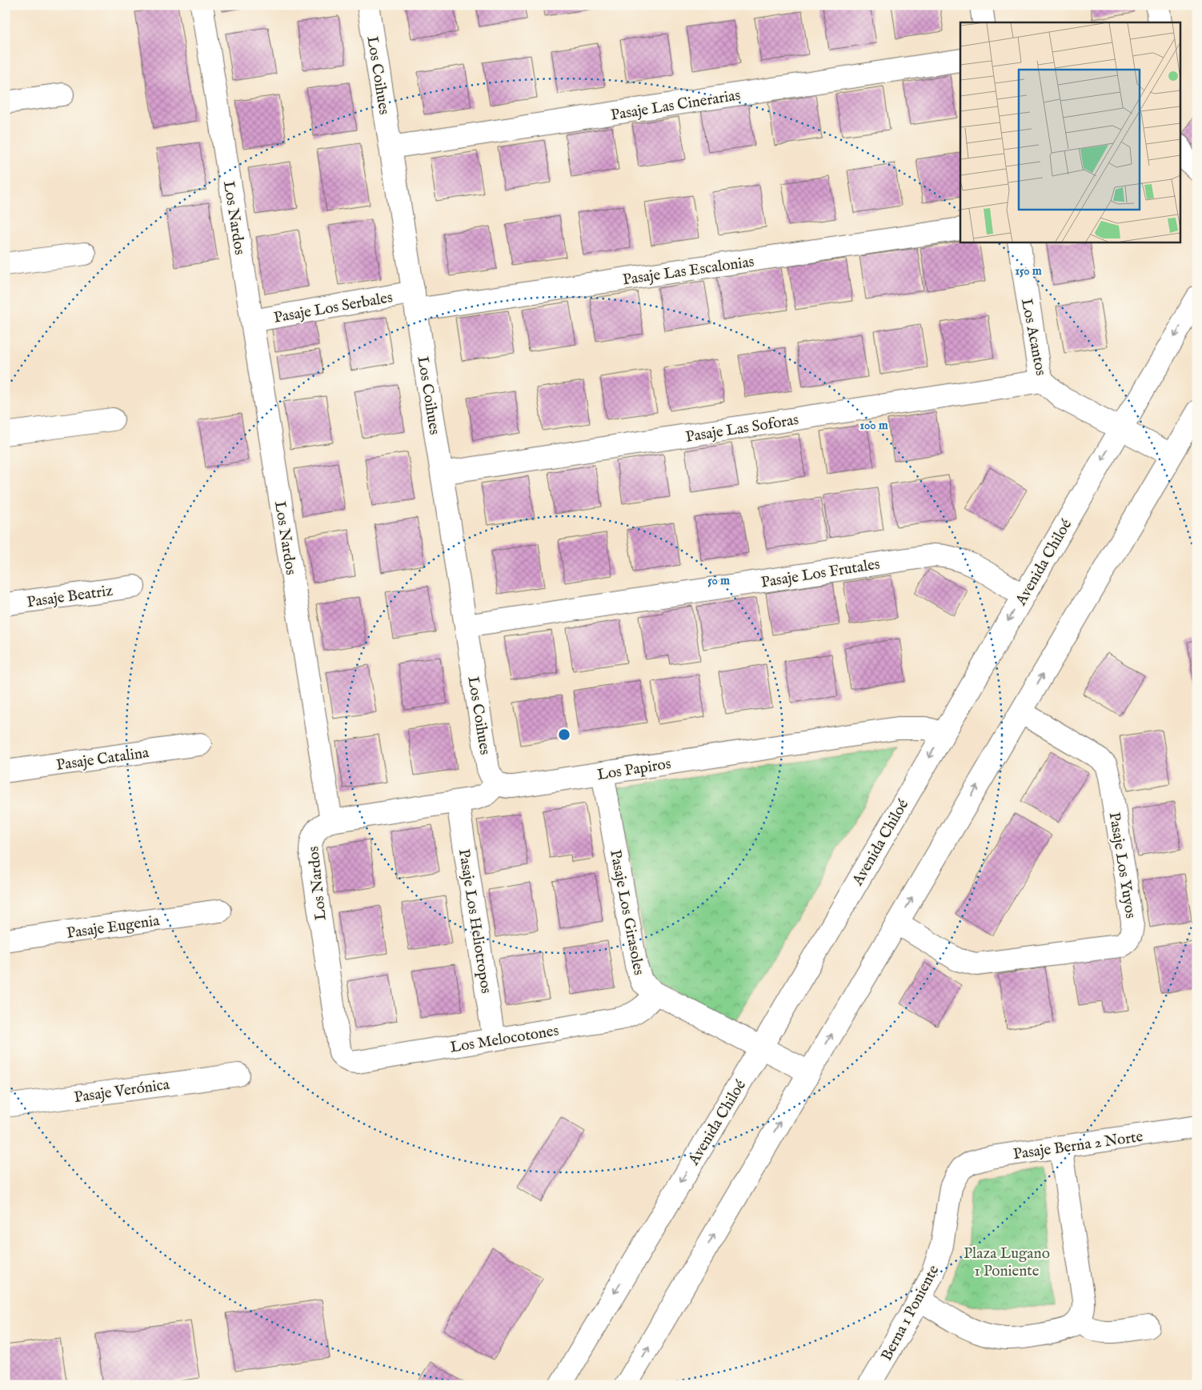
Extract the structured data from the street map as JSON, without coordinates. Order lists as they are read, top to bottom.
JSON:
{
  "streets": {
    "street": [
      "Los Coihues",
      "Pasaje Las Cinerarias",
      "Los Nardos",
      "Pasaje Las Escalonias",
      "Pasaje Los Serbales",
      "Los Acantos",
      "Pasaje Las Soforas",
      "Avenida Chiloé",
      "Pasaje Los Frutales",
      "Pasaje Beatriz",
      "Pasaje Catalina",
      "Los Papiros",
      "Pasaje Los Yuyos",
      "Pasaje Los Girasoles",
      "Pasaje Los Heliotropos",
      "Pasaje Eugenia",
      "Los Melocotones",
      "Pasaje Verónica",
      "Pasaje Berna 2 Norte",
      "Berna 1 Poniente"
    ]
  },
  "crossings": [
    ["Los Coihues", "Pasaje Las Cinerarias"],
    ["Los Coihues", "Pasaje Las Escalonias"],
    ["Los Coihues", "Pasaje Los Serbales"],
    ["Los Coihues", "Pasaje Las Soforas"],
    ["Los Coihues", "Pasaje Los Frutales"],
    ["Los Coihues", "Los Papiros"],
    ["Los Nardos", "Pasaje Los Serbales"],
    ["Los Nardos", "Los Melocotones"],
    ["Pasaje Las Escalonias", "Pasaje Los Serbales"],
    ["Los Acantos", "Pasaje Las Soforas"],
    ["Los Acantos", "Avenida Chiloé"],
    ["Avenida Chiloé", "Pasaje Los Frutales"],
    ["Avenida Chiloé", "Los Papiros"],
    ["Avenida Chiloé", "Pasaje Los Girasoles"],
    ["Los Papiros", "Pasaje Los Girasoles"],
    ["Pasaje Los Girasoles", "Los Melocotones"],
    ["Pasaje Los Heliotropos", "Los Melocotones"],
    ["Pasaje Berna 2 Norte", "Berna 1 Poniente"]
  ],
  "parks": ["Plaza Lugano 1 Poniente"],
  "rings": ["150 m", "100 m", "50 m"]
}
